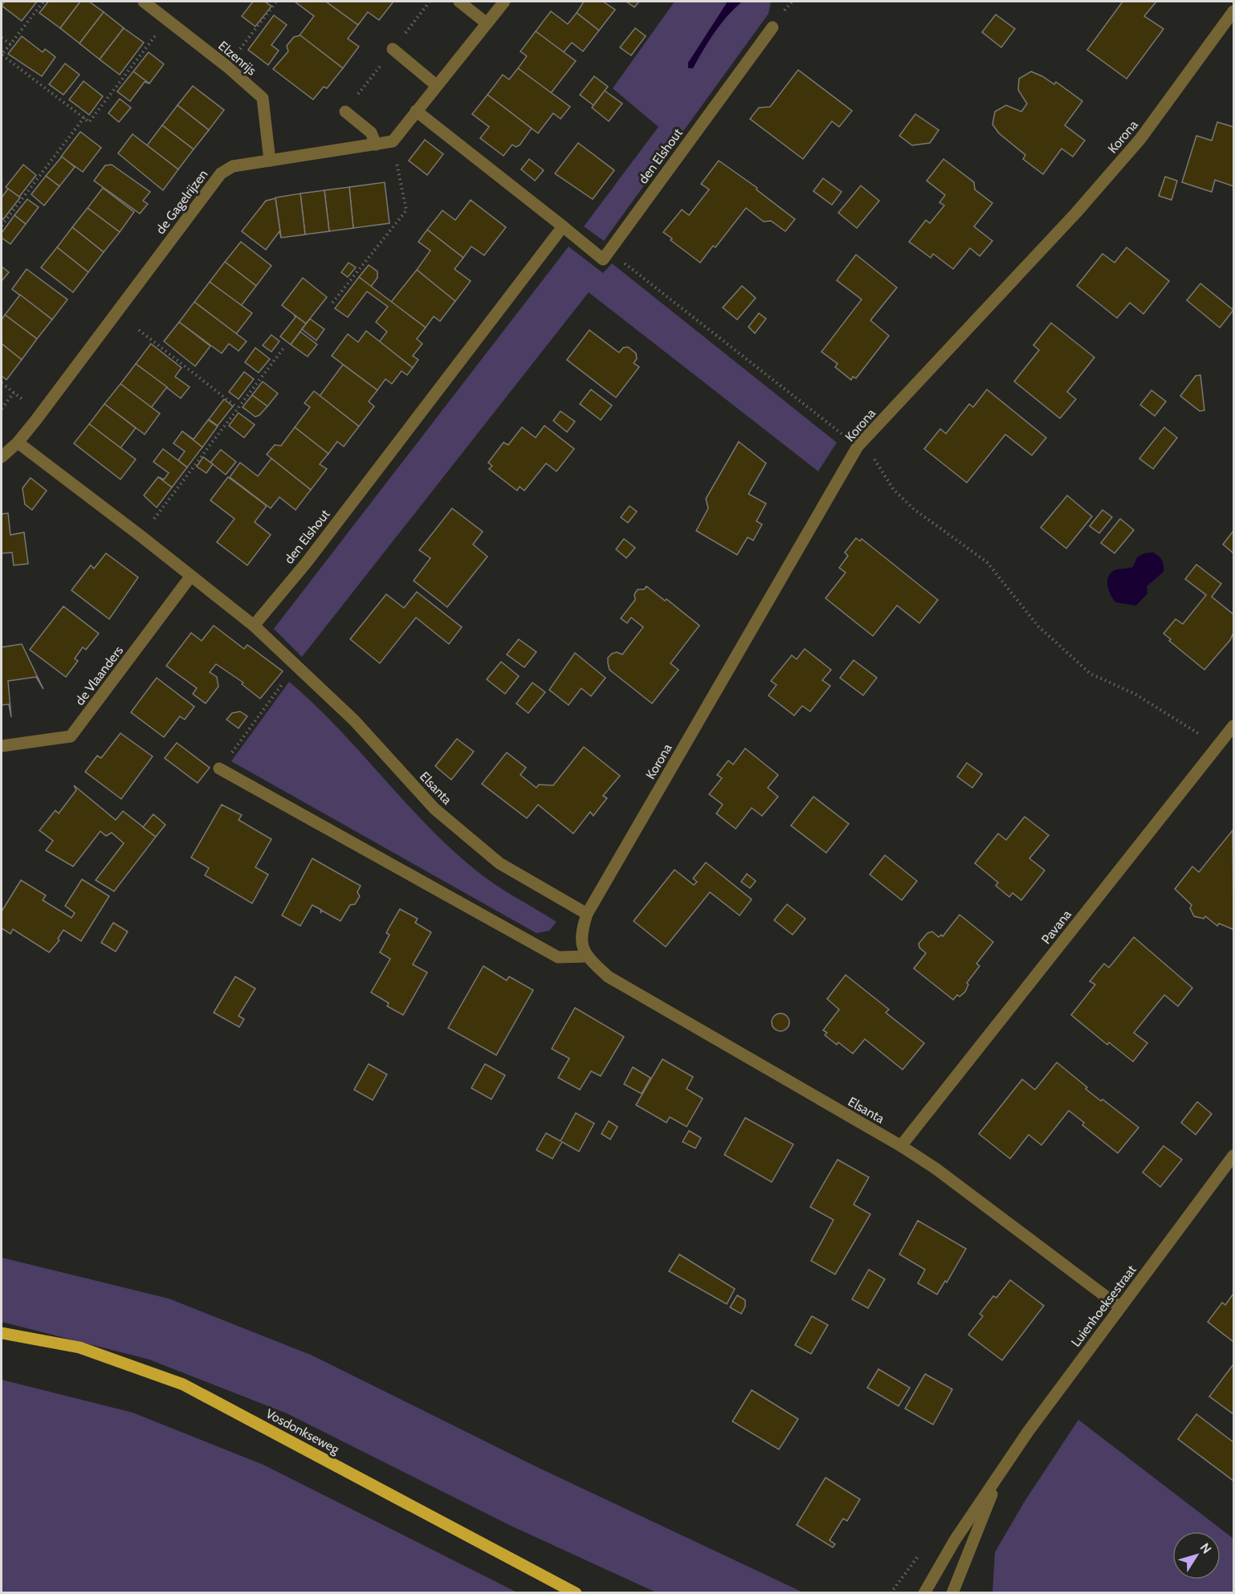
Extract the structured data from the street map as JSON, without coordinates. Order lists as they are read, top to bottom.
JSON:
{
  "streets": {
    "main road": ["Vosdonkseweg"],
    "street": [
      "Elzenrijs",
      "Korona",
      "den Elshout",
      "de Gagelrijzen",
      "de Vlaanders",
      "Elsanta",
      "Pavana",
      "Luienhoeksestraat"
    ]
  },
  "crossings": [
    ["Elzenrijs", "de Gagelrijzen"],
    ["Korona", "Elsanta"],
    ["den Elshout", "Elsanta"],
    ["Elsanta", "Pavana"],
    ["Elsanta", "Luienhoeksestraat"]
  ],
  "north": "top right"
}
